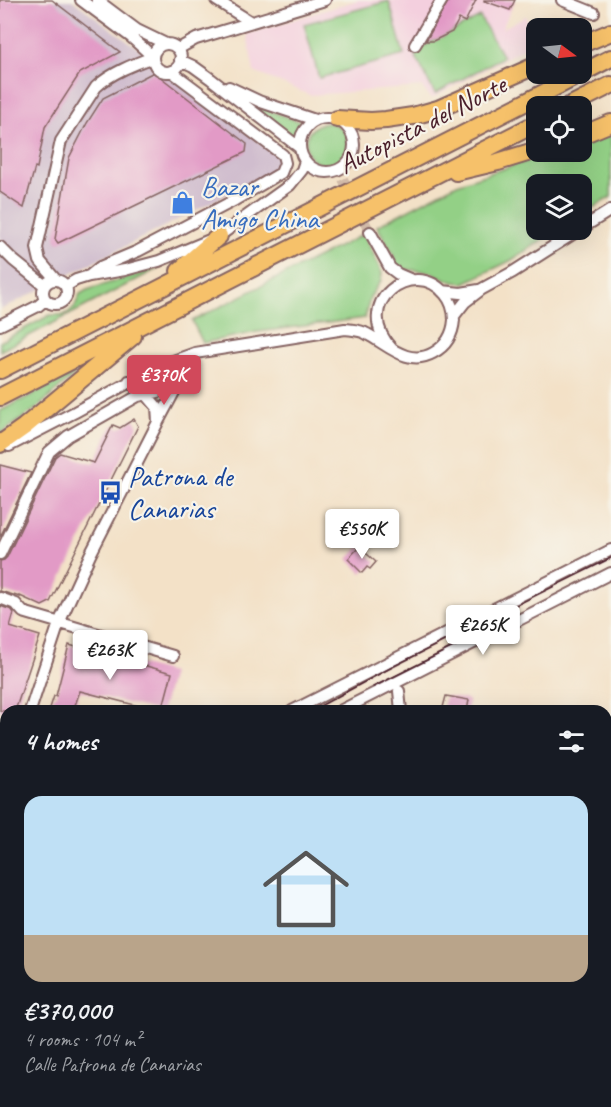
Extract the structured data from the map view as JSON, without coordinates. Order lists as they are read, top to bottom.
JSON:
{
  "streets": {
    "highway": ["Autopista del Norte"]
  },
  "places": {
    "shop": ["Bazar Amigo China"],
    "bus stop": ["Patrona de Canarias"]
  },
  "north": "right",
  "page": {
    "price": [
      "€370K",
      "€550K",
      "€265K",
      "€263K"
    ],
    "heading": "4 homes",
    "list": [
      {
        "name": "€370,000",
        "note": "4 rooms · 104 m² · Calle Patrona de Canarias"
      }
    ]
  }
}
